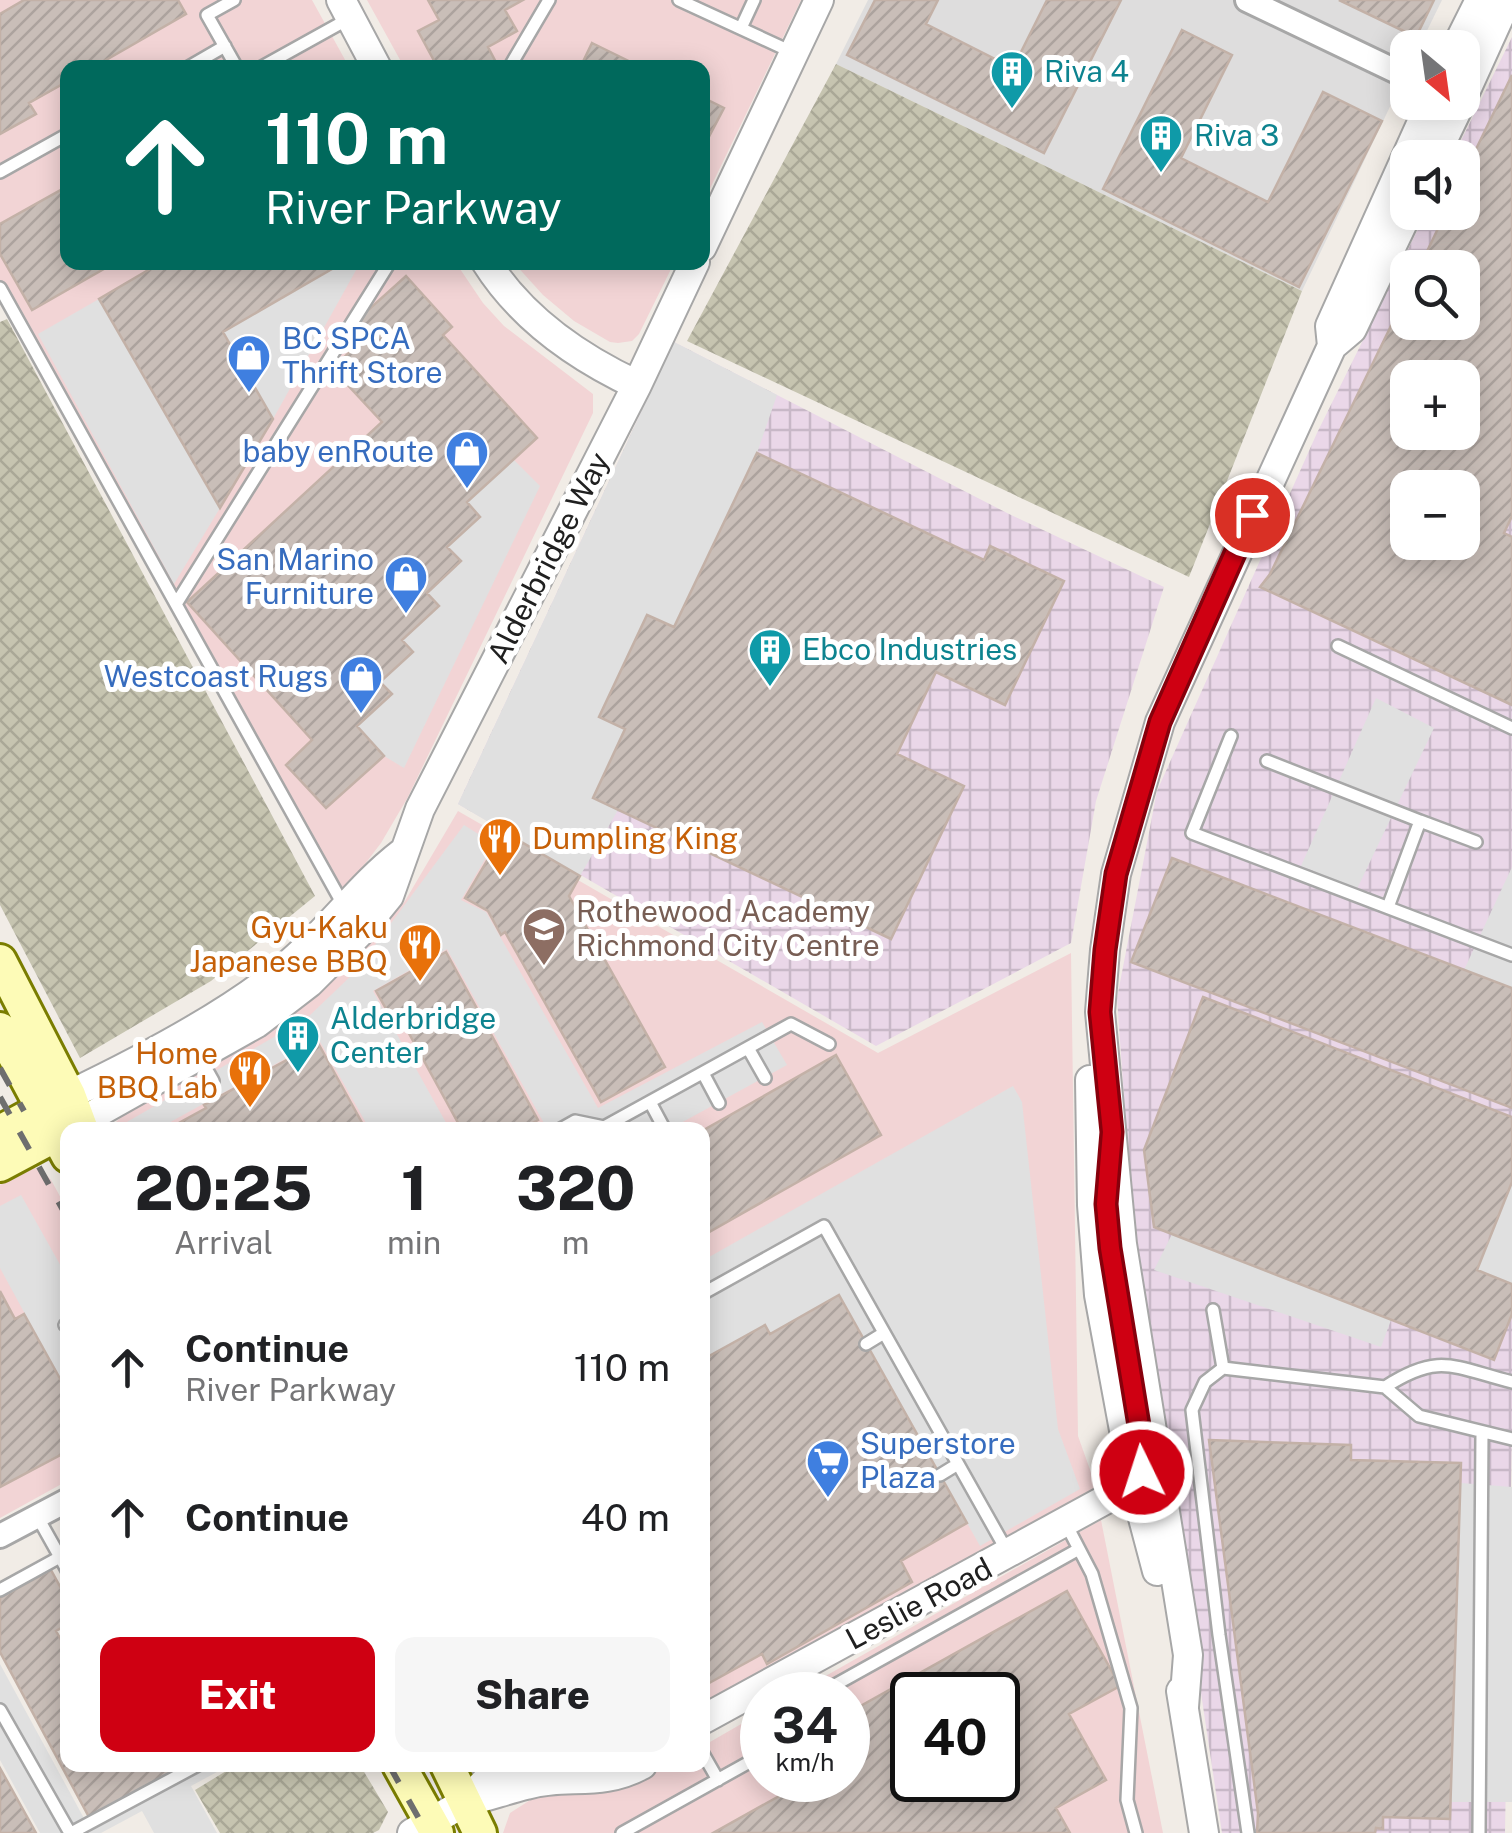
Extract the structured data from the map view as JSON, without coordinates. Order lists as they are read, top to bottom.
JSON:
{
  "streets": {
    "main road": ["Alderbridge Way"],
    "street": ["Leslie Road"]
  },
  "places": {
    "building": [
      "Riva 4",
      "Riva 3",
      "Ebco Industries",
      "Alderbridge Center"
    ],
    "shop": [
      "BC SPCA Thrift Store",
      "baby enRoute",
      "San Marino Furniture",
      "Westcoast Rugs"
    ],
    "restaurant": ["Dumpling King", "Gyu-Kaku Japanese BBQ", "Home BBQ Lab"],
    "school or university": ["Rothewood Academy Richmond City Centre"],
    "supermarket": ["Superstore Plaza"]
  },
  "north": "bottom right",
  "page": {
    "map_buttons": ["+", "−"],
    "turn": ["110 m", "River Parkway"],
    "eta": [
      "20:25",
      "Arrival",
      "1",
      "min",
      "320",
      "m"
    ],
    "list": [
      {
        "name": "Continue",
        "note": "River Parkway",
        "value": "110 m"
      },
      {
        "name": "Continue",
        "value": "40 m"
      }
    ],
    "buttons": ["Exit", "Share"],
    "speed": "34 km/h",
    "limit": "40"
  }
}
